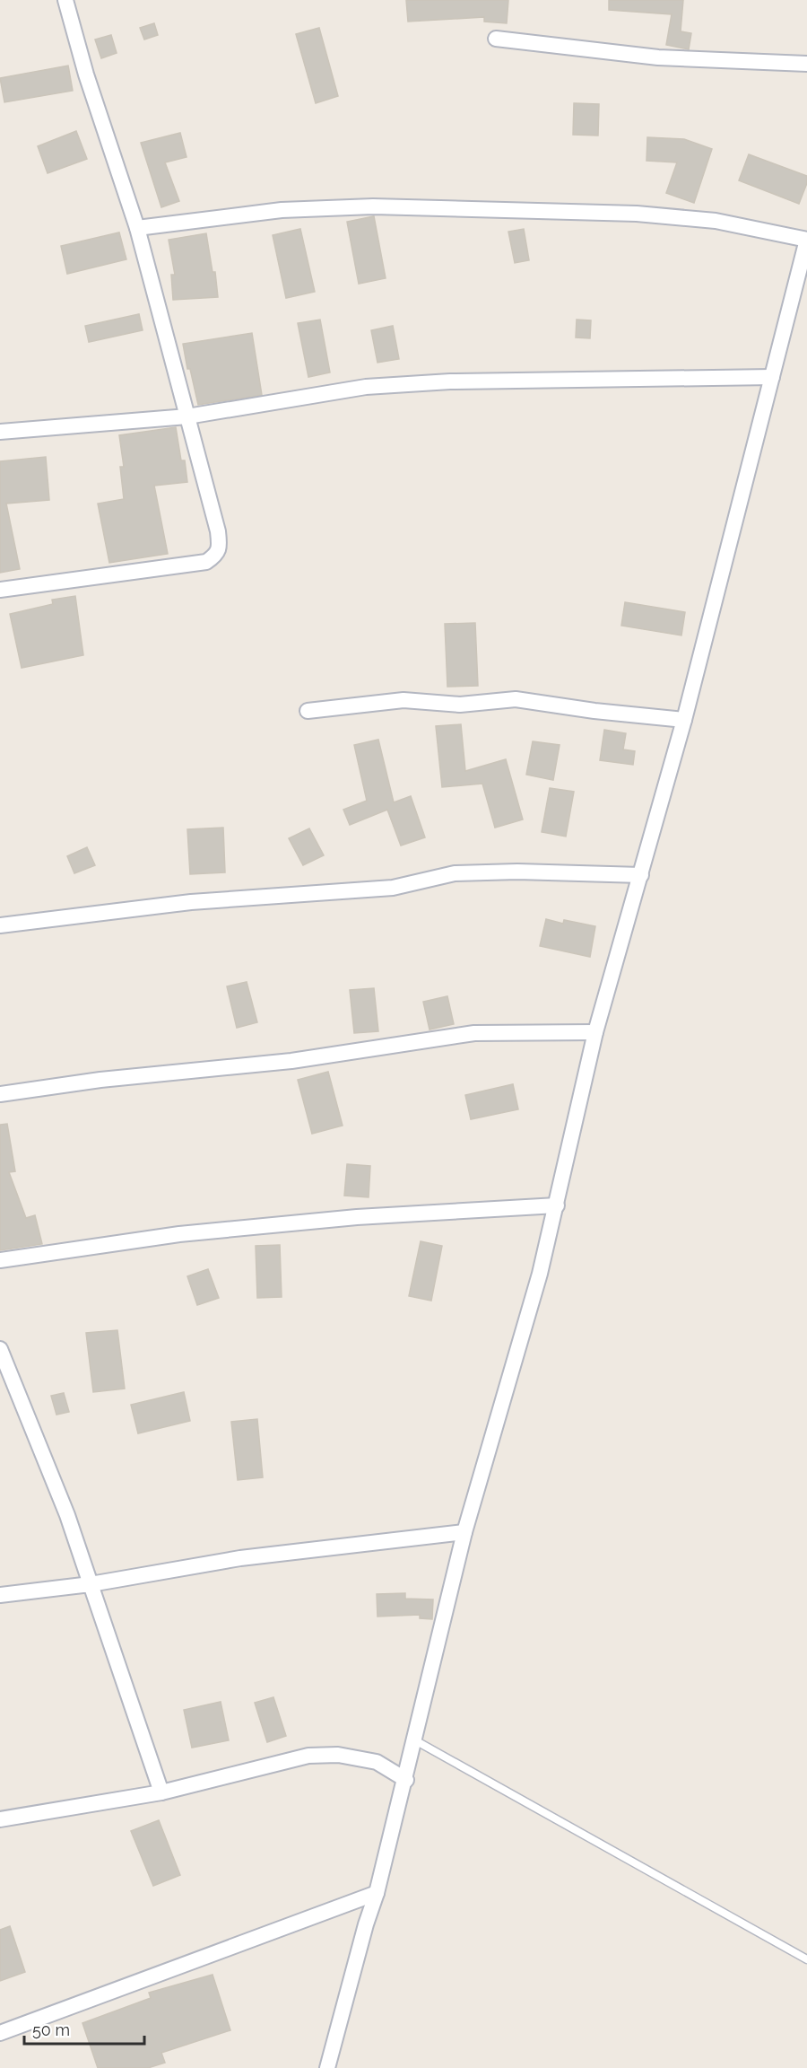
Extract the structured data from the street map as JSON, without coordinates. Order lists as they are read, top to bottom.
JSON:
{
  "scale_bar": "50 m"
}
